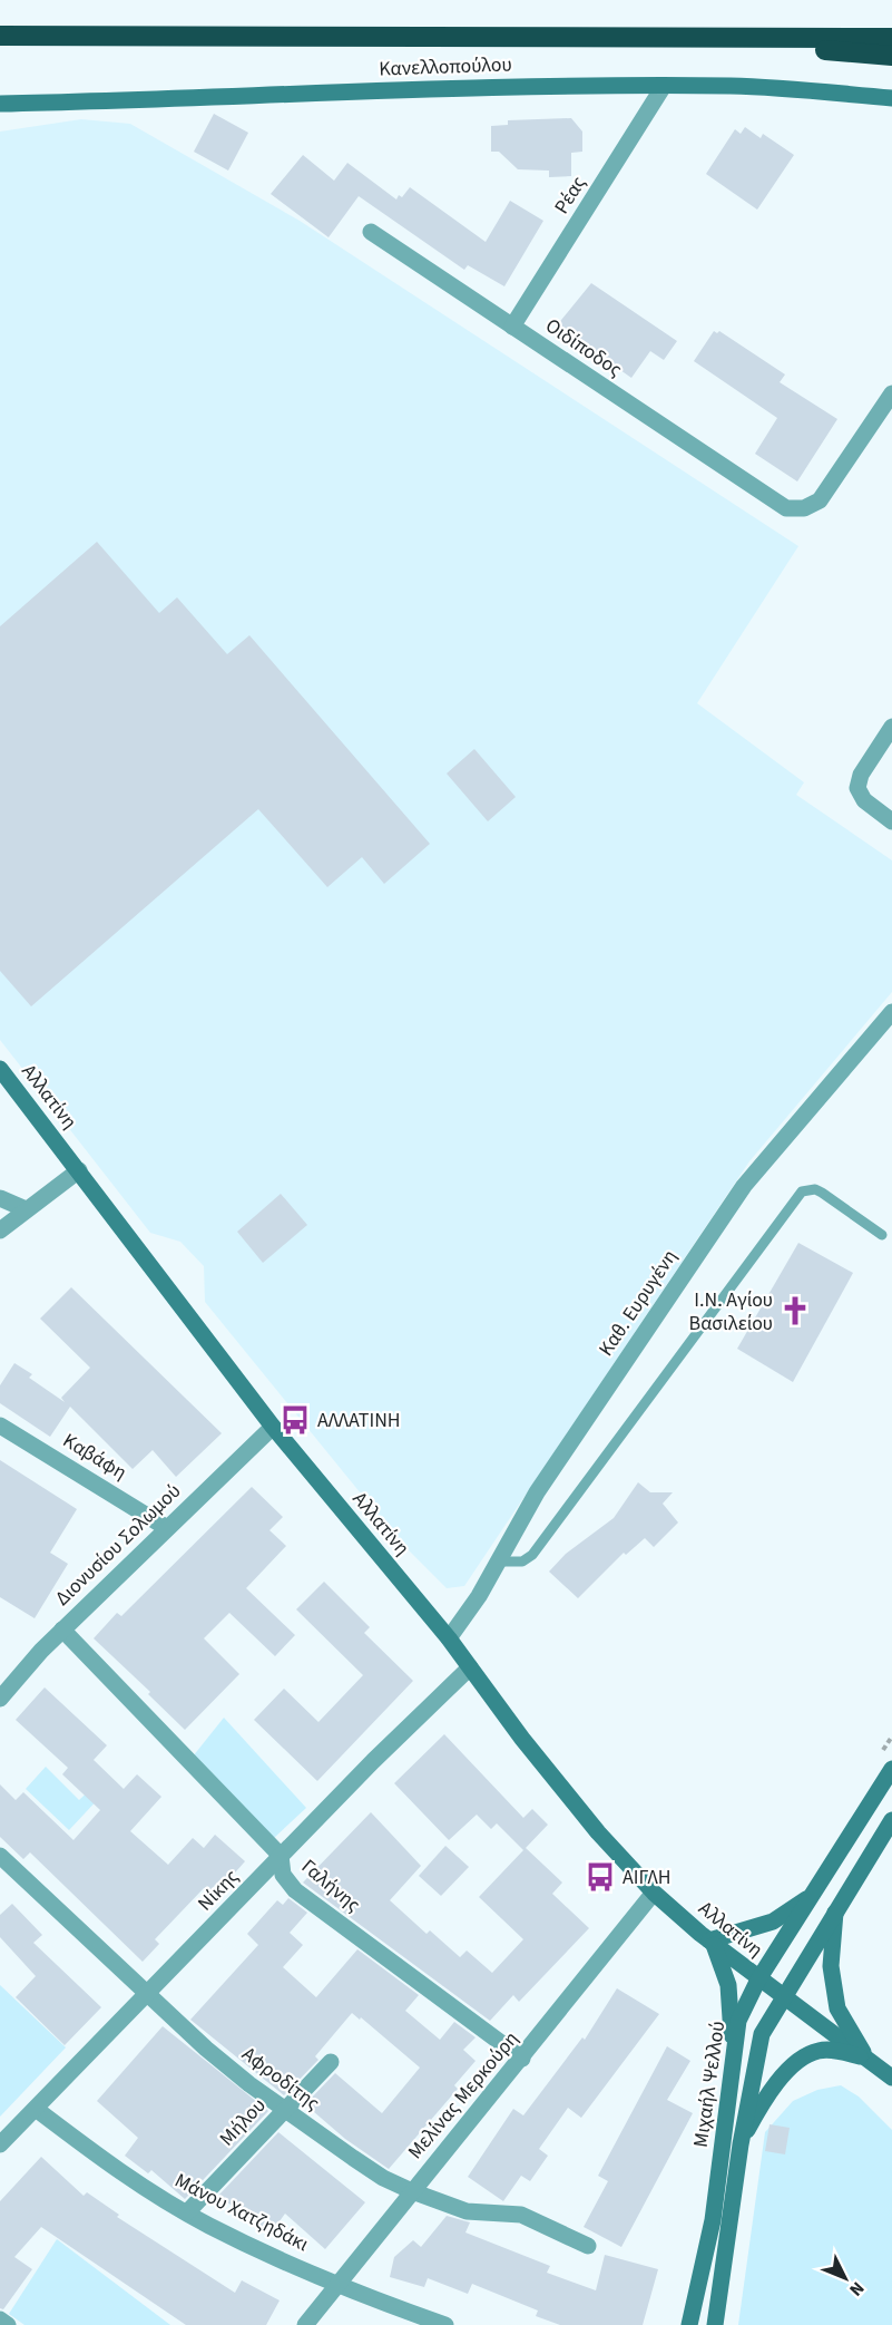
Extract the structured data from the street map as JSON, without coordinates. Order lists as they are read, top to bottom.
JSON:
{
  "streets": {
    "main road": ["Κανελλοπούλου", "Αλλατίνη", "Μιχαήλ Ψελλού"],
    "street": [
      "Ρέας",
      "Οιδίποδος",
      "Καθ. Ευρυγένη",
      "Καβάφη",
      "Διονυσίου Σολωμού",
      "Γαλήνης",
      "Νίκης",
      "Αφροδίτης",
      "Μελίνας Μερκούρη",
      "Μήλου",
      "Μάνου Χατζηδάκι"
    ]
  },
  "crossings": [
    ["Κανελλοπούλου", "Ρέας"],
    ["Ρέας", "Οιδίποδος"],
    ["Αλλατίνη", "Καθ. Ευρυγένη"],
    ["Αλλατίνη", "Διονυσίου Σολωμού"],
    ["Αλλατίνη", "Νίκης"],
    ["Αλλατίνη", "Μιχαήλ Ψελλού"],
    ["Αλλατίνη", "Μελίνας Μερκούρη"],
    ["Καβάφη", "Διονυσίου Σολωμού"],
    ["Διονυσίου Σολωμού", "Γαλήνης"],
    ["Γαλήνης", "Νίκης"],
    ["Γαλήνης", "Μελίνας Μερκούρη"],
    ["Νίκης", "Αφροδίτης"],
    ["Νίκης", "Μάνου Χατζηδάκι"],
    ["Αφροδίτης", "Μελίνας Μερκούρη"],
    ["Αφροδίτης", "Μήλου"],
    ["Μελίνας Μερκούρη", "Μάνου Χατζηδάκι"],
    ["Μήλου", "Μάνου Χατζηδάκι"]
  ],
  "places": {
    "church": ["Ι.Ν. Αγίου Βασιλείου"],
    "bus stop": ["ΑΛΛΑΤΙΝΗ", "ΑΙΓΛΗ"]
  },
  "north": "bottom right"
}
